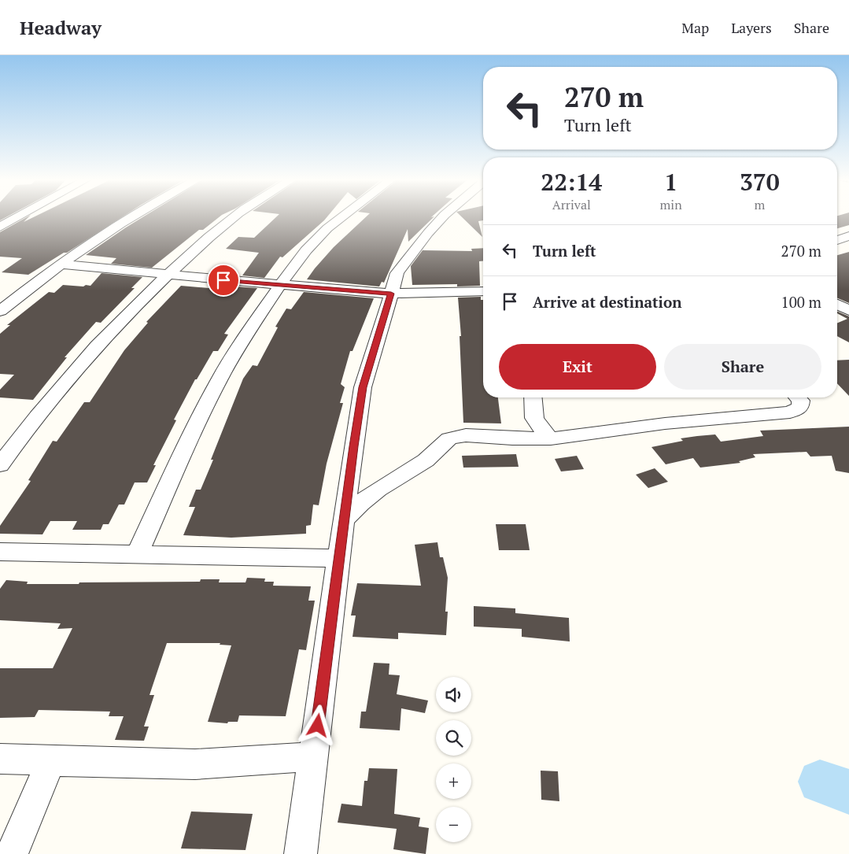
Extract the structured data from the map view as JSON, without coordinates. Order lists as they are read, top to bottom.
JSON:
{
  "page": {
    "header": "Headway",
    "nav": ["Map", "Layers", "Share"],
    "turn": ["270 m", "Turn left"],
    "eta": [
      "22:14",
      "Arrival",
      "1",
      "min",
      "370",
      "m"
    ],
    "list": [
      {
        "name": "Turn left",
        "value": "270 m"
      },
      {
        "name": "Arrive at destination",
        "value": "100 m"
      }
    ],
    "buttons": ["Exit", "Share"],
    "map_buttons": ["+", "−"]
  }
}
